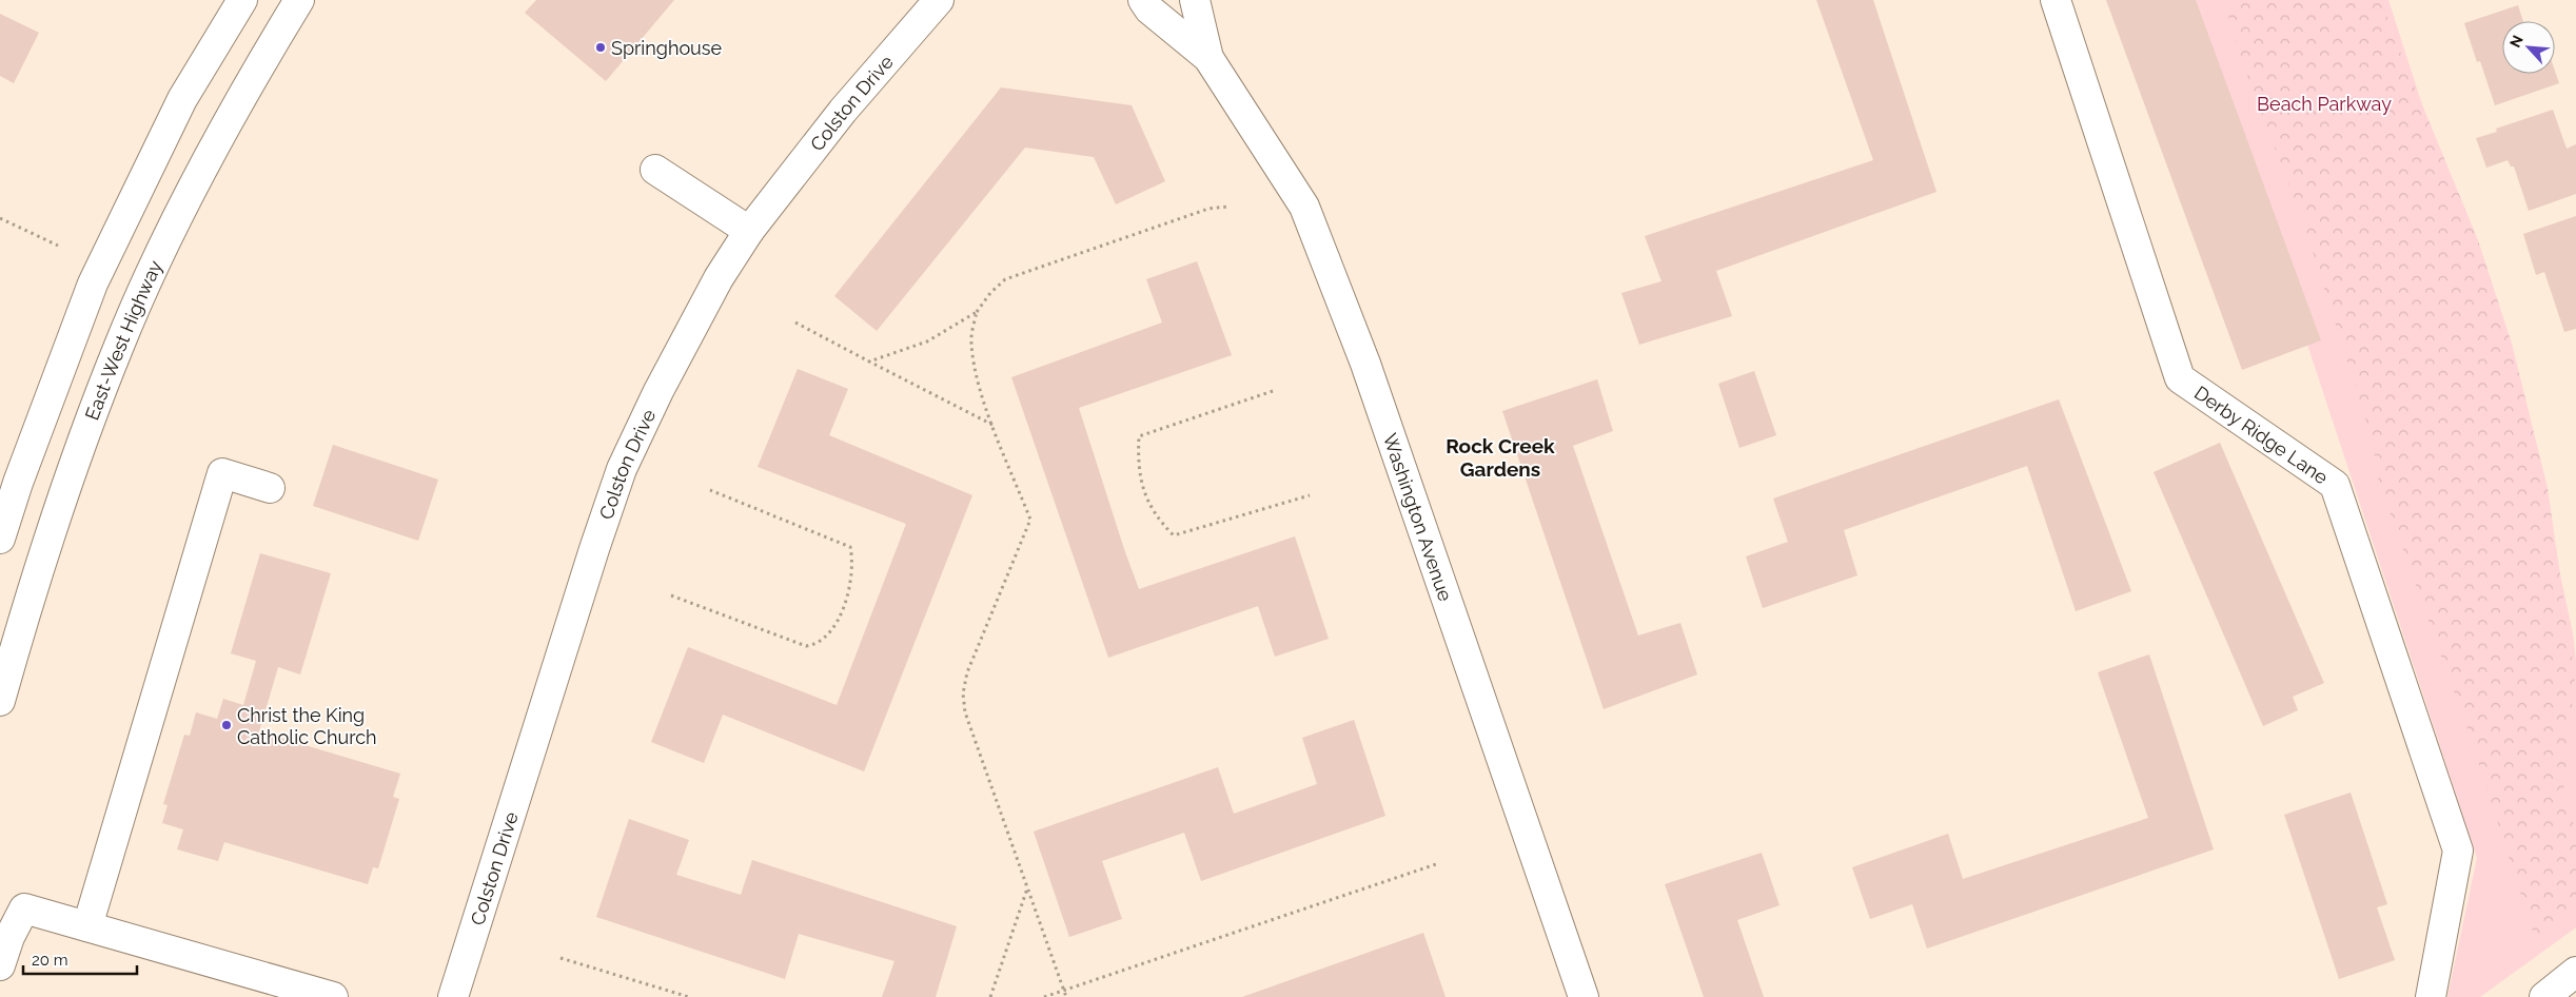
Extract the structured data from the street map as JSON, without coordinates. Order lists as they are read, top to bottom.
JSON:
{
  "streets": {
    "street": [
      "Colston Drive",
      "East-West Highway",
      "Derby Ridge Lane",
      "Washington Avenue"
    ]
  },
  "districts": ["Rock Creek Gardens"],
  "parks": ["Beach Parkway"],
  "places": ["Springhouse", "Christ the King Catholic Church"],
  "scale_bar": "20 m",
  "north": "top left"
}
